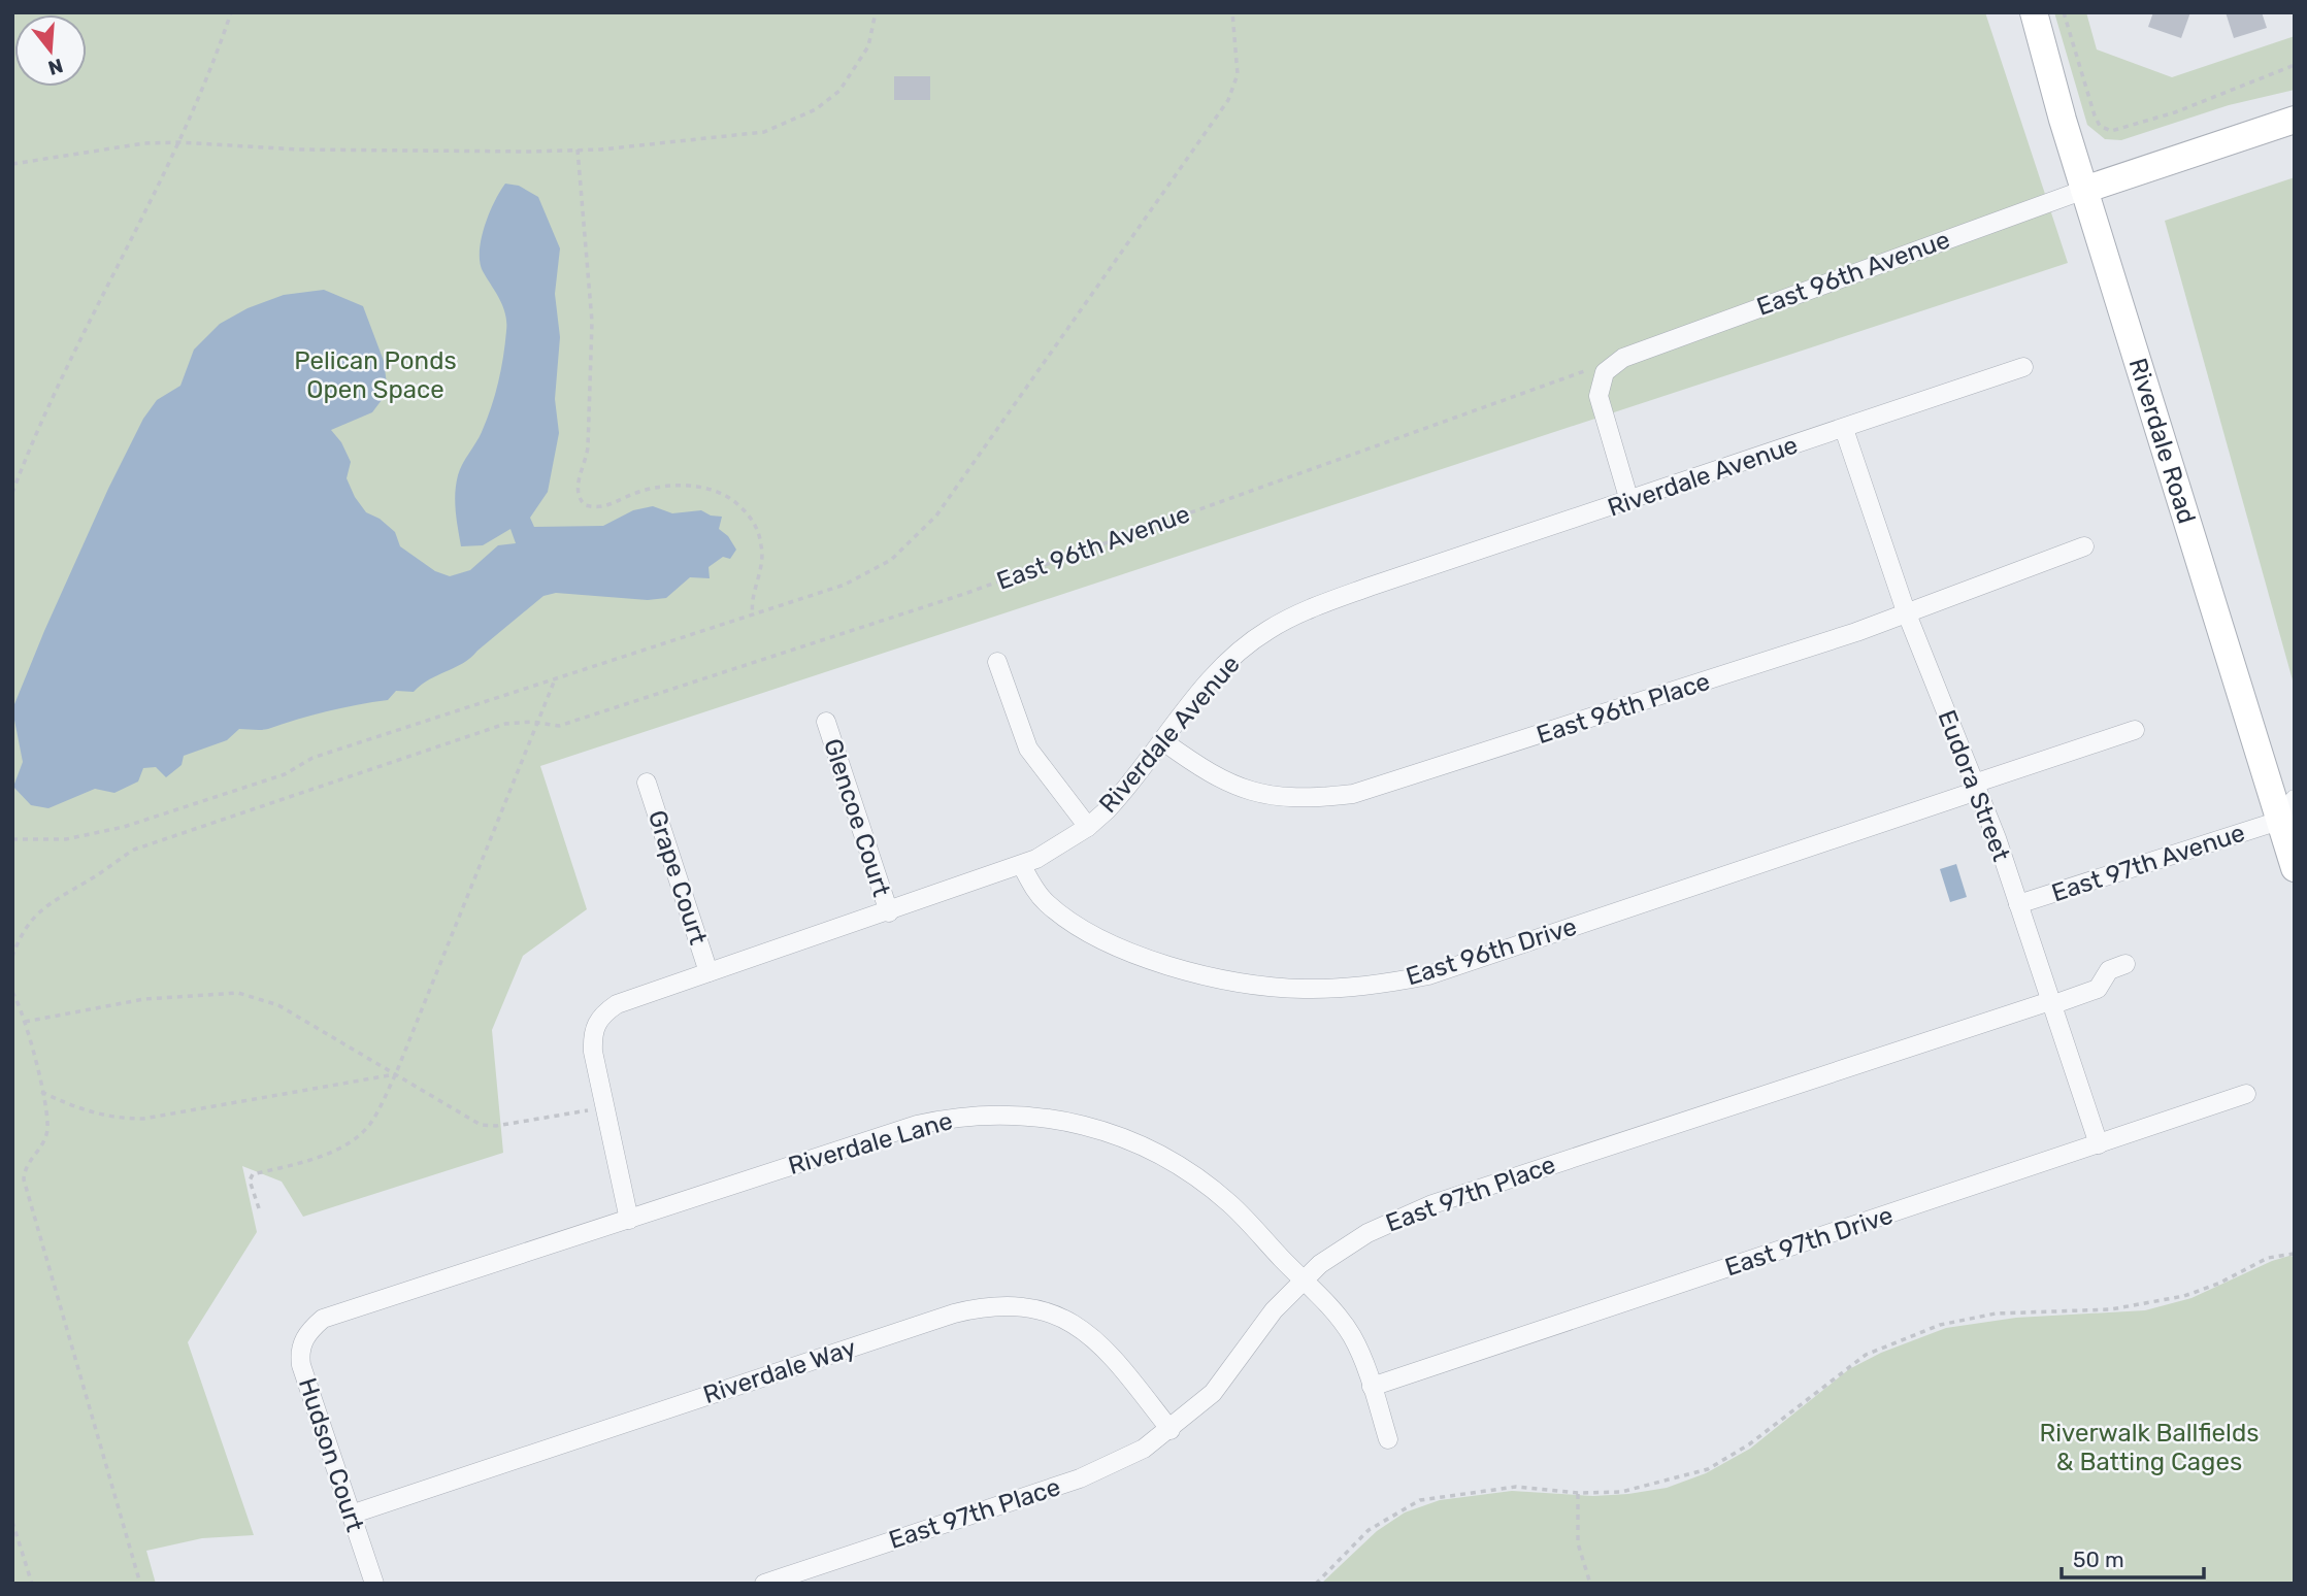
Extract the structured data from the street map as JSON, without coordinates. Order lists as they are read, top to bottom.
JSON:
{
  "streets": {
    "street": [
      "East 96th Avenue",
      "Riverdale Road",
      "Riverdale Avenue",
      "East 96th Place",
      "Eudora Street",
      "Glencoe Court",
      "East 97th Avenue",
      "Grape Court",
      "East 96th Drive",
      "Riverdale Lane",
      "East 97th Place",
      "East 97th Drive",
      "Riverdale Way",
      "Hudson Court"
    ]
  },
  "crossings": [
    ["East 96th Avenue", "Riverdale Road"],
    ["Riverdale Road", "East 97th Avenue"],
    ["Riverdale Avenue", "East 96th Place"],
    ["Riverdale Avenue", "Eudora Street"],
    ["Riverdale Avenue", "Glencoe Court"],
    ["Riverdale Avenue", "Grape Court"],
    ["Riverdale Avenue", "East 96th Drive"],
    ["Riverdale Avenue", "Riverdale Lane"],
    ["East 96th Place", "Eudora Street"],
    ["Eudora Street", "East 97th Avenue"],
    ["Eudora Street", "East 96th Drive"],
    ["Eudora Street", "East 97th Place"],
    ["Eudora Street", "East 97th Drive"],
    ["Riverdale Lane", "East 97th Place"],
    ["Riverdale Lane", "East 97th Drive"],
    ["Riverdale Lane", "Hudson Court"],
    ["East 97th Place", "Riverdale Way"],
    ["Riverdale Way", "Hudson Court"]
  ],
  "parks": ["Pelican Ponds Open Space", "Riverwalk Ballfields & Batting Cages"],
  "scale_bar": "50 m",
  "north": "bottom"
}
